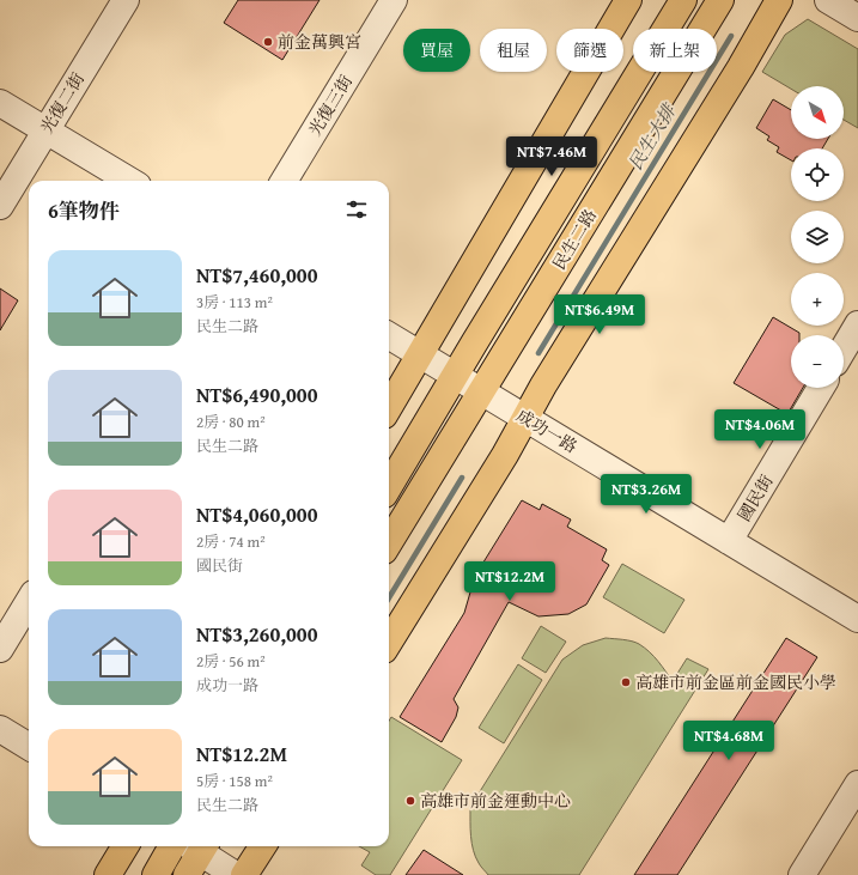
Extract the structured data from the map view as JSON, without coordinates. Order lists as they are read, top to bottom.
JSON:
{
  "streets": {
    "main road": ["民生二路"],
    "street": [
      "光復二街",
      "光復三街",
      "成功一路",
      "國民街"
    ]
  },
  "crossings": [
    ["民生二路", "成功一路"],
    ["成功一路", "國民街"]
  ],
  "water": ["民生大排"],
  "places": ["前金萬興宮", "高雄市前金區前金國民小學", "高雄市前金運動中心"],
  "north": "bottom right",
  "page": {
    "chip": [
      "買屋",
      "租屋",
      "篩選",
      "新上架"
    ],
    "map_buttons": ["+", "−"],
    "price": [
      "NT$7.46M",
      "NT$6.49M",
      "NT$4.06M",
      "NT$3.26M",
      "NT$12.2M",
      "NT$4.68M"
    ],
    "heading": "6筆物件",
    "list": [
      {
        "name": "NT$7,460,000",
        "note": "3房 · 113 m² · 民生二路"
      },
      {
        "name": "NT$6,490,000",
        "note": "2房 · 80 m² · 民生二路"
      },
      {
        "name": "NT$4,060,000",
        "note": "2房 · 74 m² · 國民街"
      },
      {
        "name": "NT$3,260,000",
        "note": "2房 · 56 m² · 成功一路"
      },
      {
        "name": "NT$12.2M",
        "note": "5房 · 158 m² · 民生二路"
      }
    ]
  }
}
